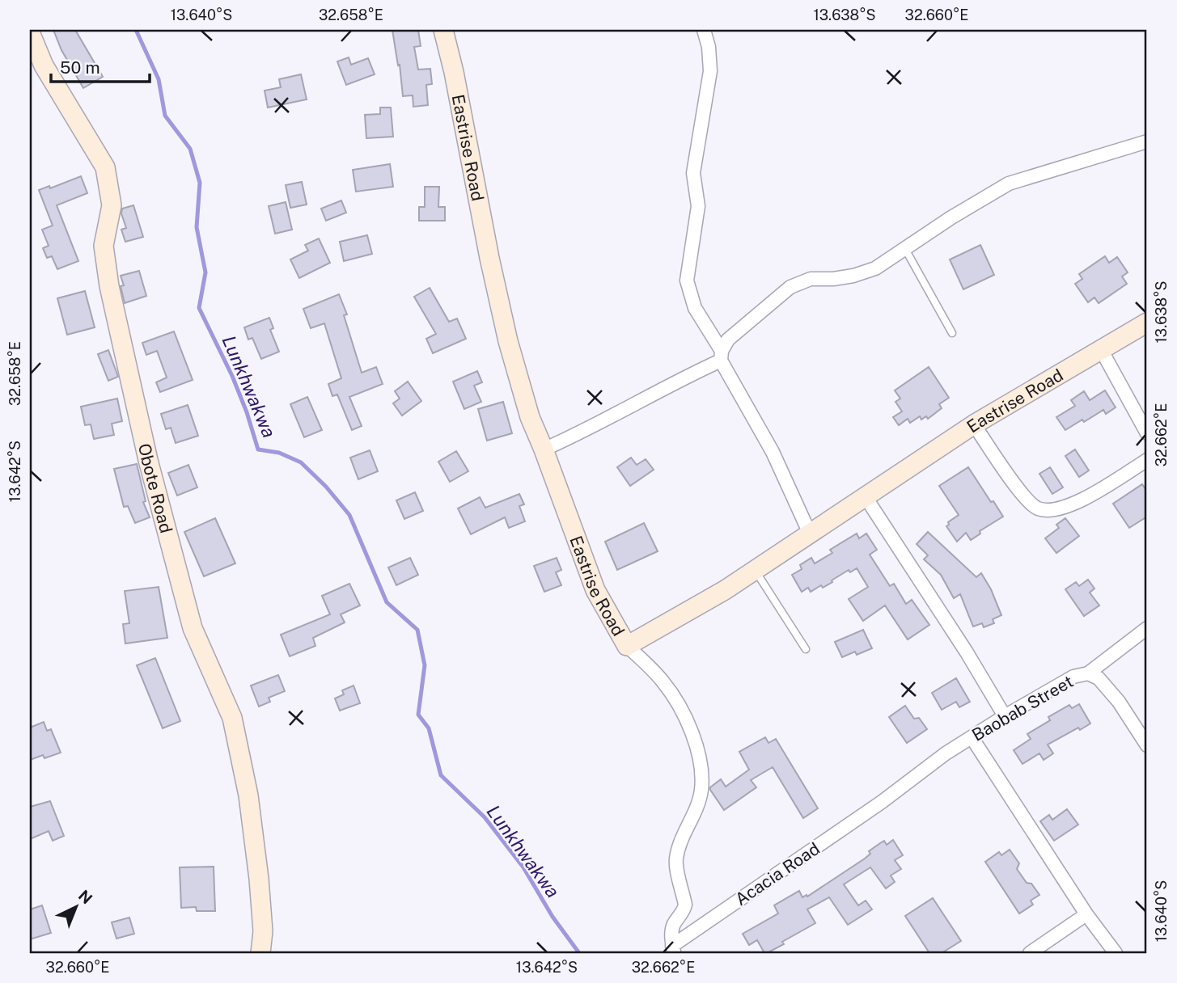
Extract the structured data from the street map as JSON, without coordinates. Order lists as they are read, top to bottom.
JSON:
{
  "streets": {
    "street": [
      "Eastrise Road",
      "Obote Road",
      "Baobab Street",
      "Acacia Road"
    ]
  },
  "crossings": [
    ["Baobab Street", "Acacia Road"]
  ],
  "water": ["Lunkhwakwa"],
  "scale_bar": "50 m",
  "north": "top right",
  "coordinates": [
    "13.640°S",
    "32.658°E",
    "13.638°S",
    "32.660°E",
    "32.662°E",
    "13.642°S"
  ]
}
